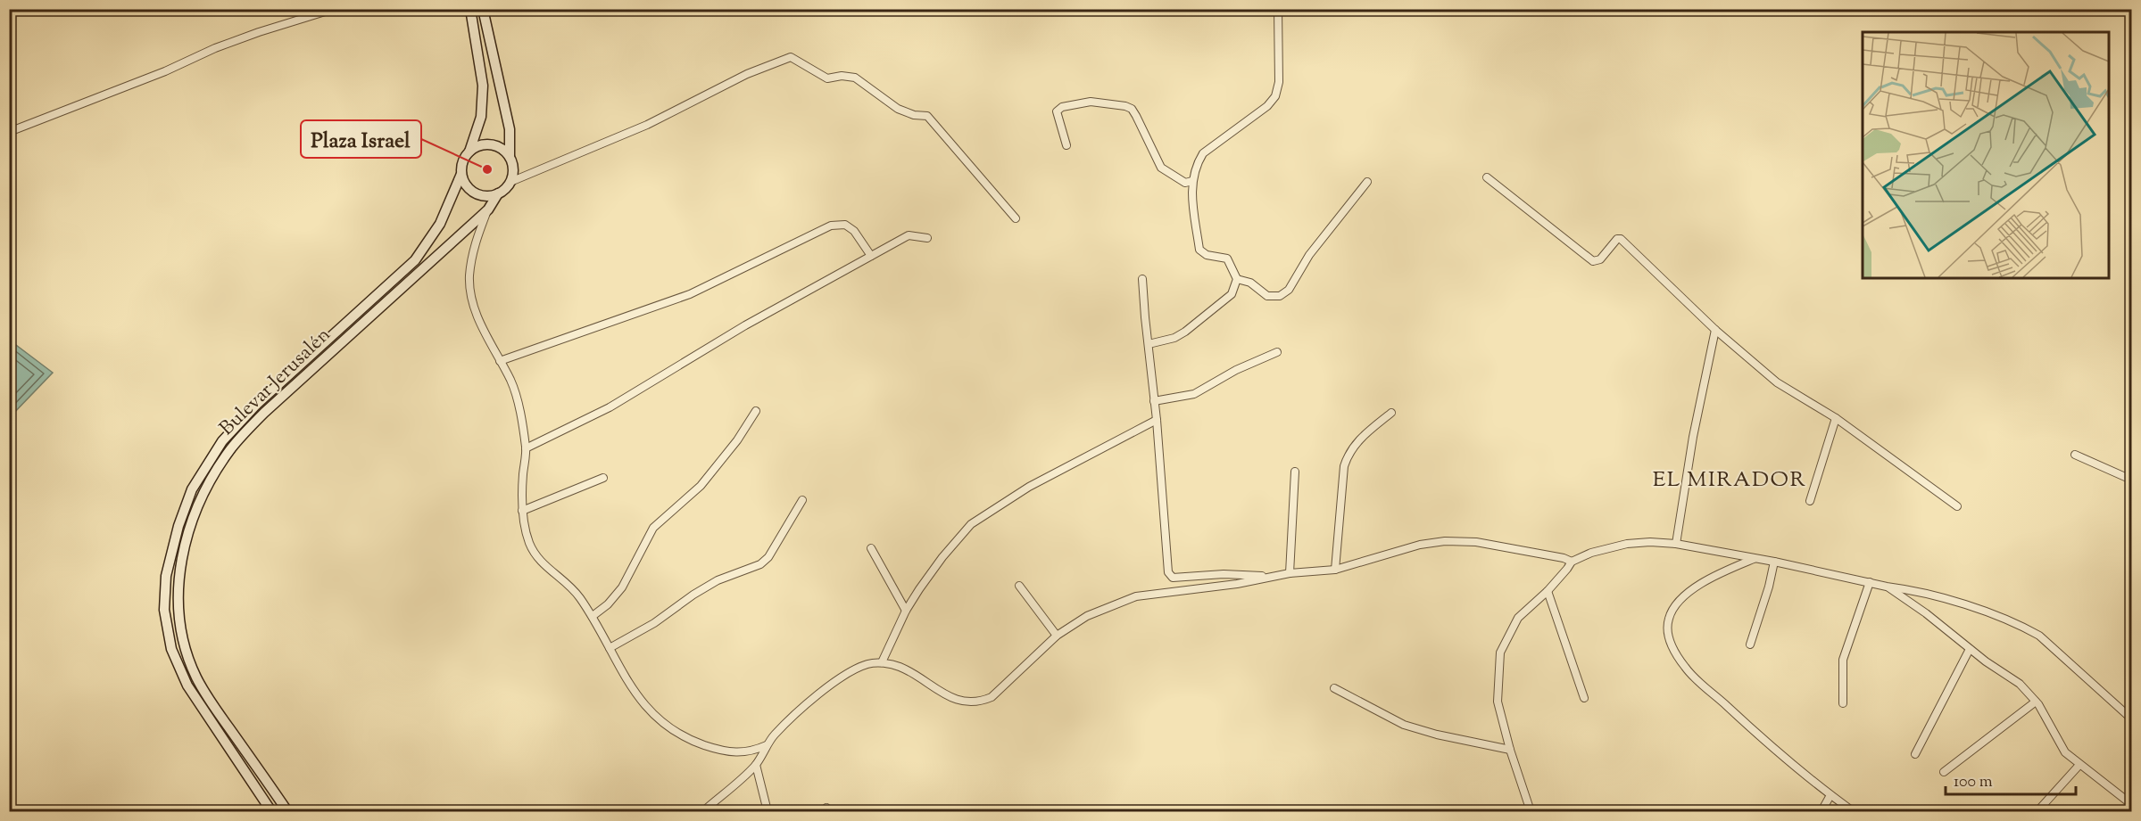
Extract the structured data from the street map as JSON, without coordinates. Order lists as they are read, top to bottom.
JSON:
{
  "streets": {
    "main road": ["Bulevar Jerusalén"]
  },
  "districts": ["EL MIRADOR"],
  "places": ["Plaza Israel"],
  "scale_bar": "100 m"
}
